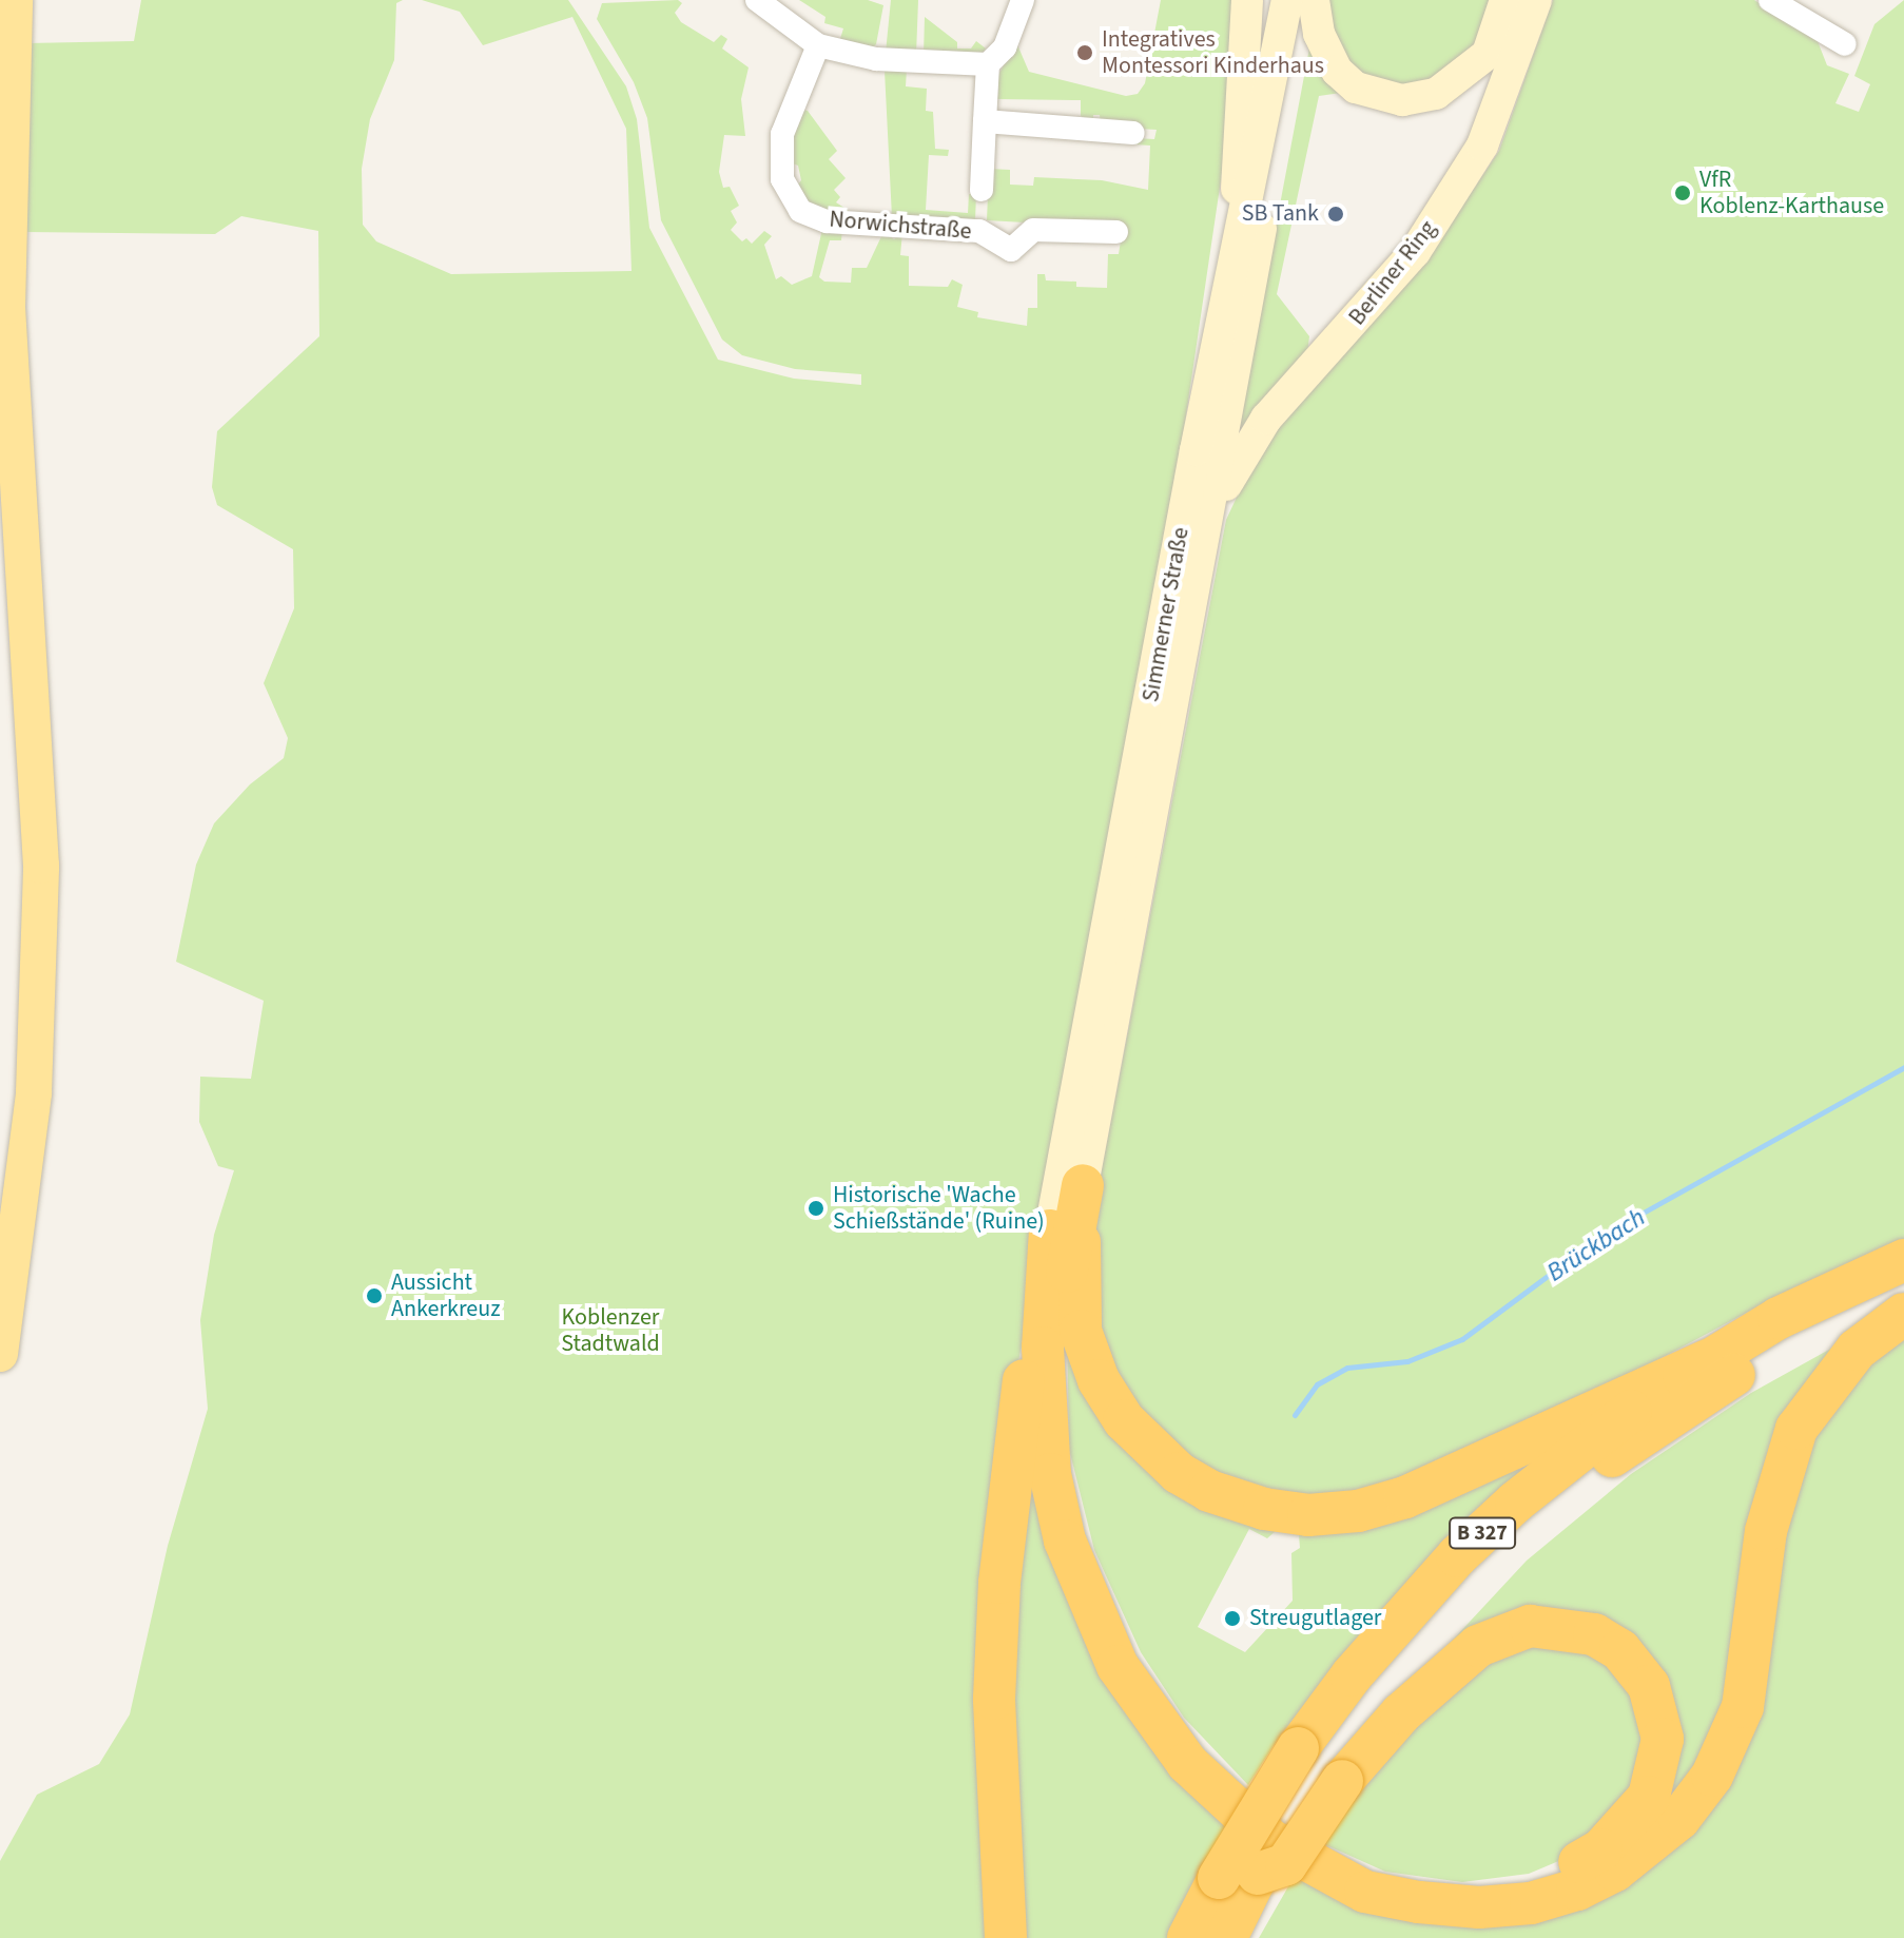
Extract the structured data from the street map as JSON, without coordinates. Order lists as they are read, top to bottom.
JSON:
{
  "streets": {
    "highway": ["B 327"],
    "street": ["Norwichstraße", "Berliner Ring", "Simmerner Straße"]
  },
  "crossings": [
    ["Berliner Ring", "Simmerner Straße"]
  ],
  "water": ["Brückbach"],
  "parks": ["Koblenzer Stadtwald"],
  "places": [
    "Integratives Montessori Kinderhaus",
    "VfR Koblenz-Karthause",
    "SB Tank",
    "Historische 'Wache Schießstände' (Ruine)",
    "Aussicht Ankerkreuz",
    "Streugutlager"
  ]
}
